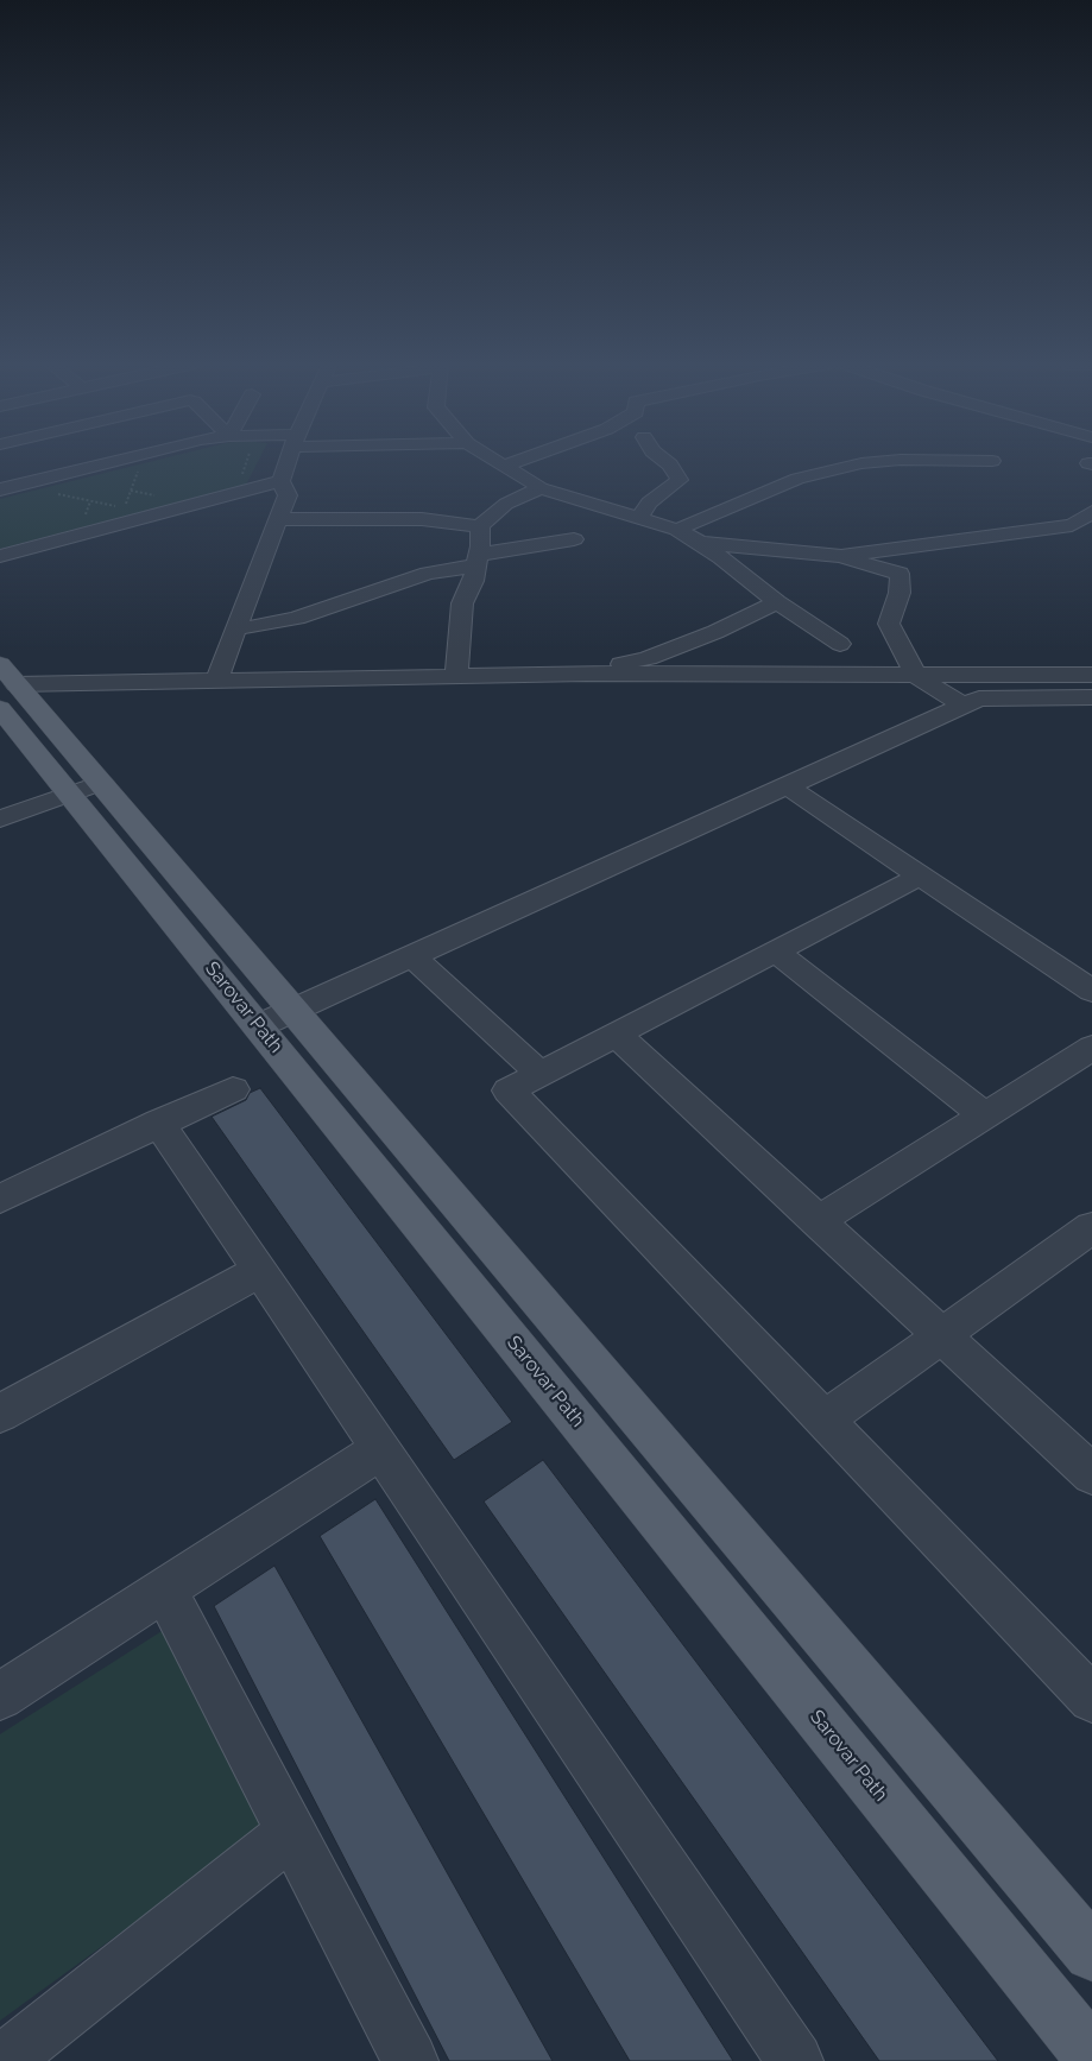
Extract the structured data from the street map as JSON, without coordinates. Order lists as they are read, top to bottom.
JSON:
{
  "streets": {
    "main road": ["Sarovar Path"]
  }
}
